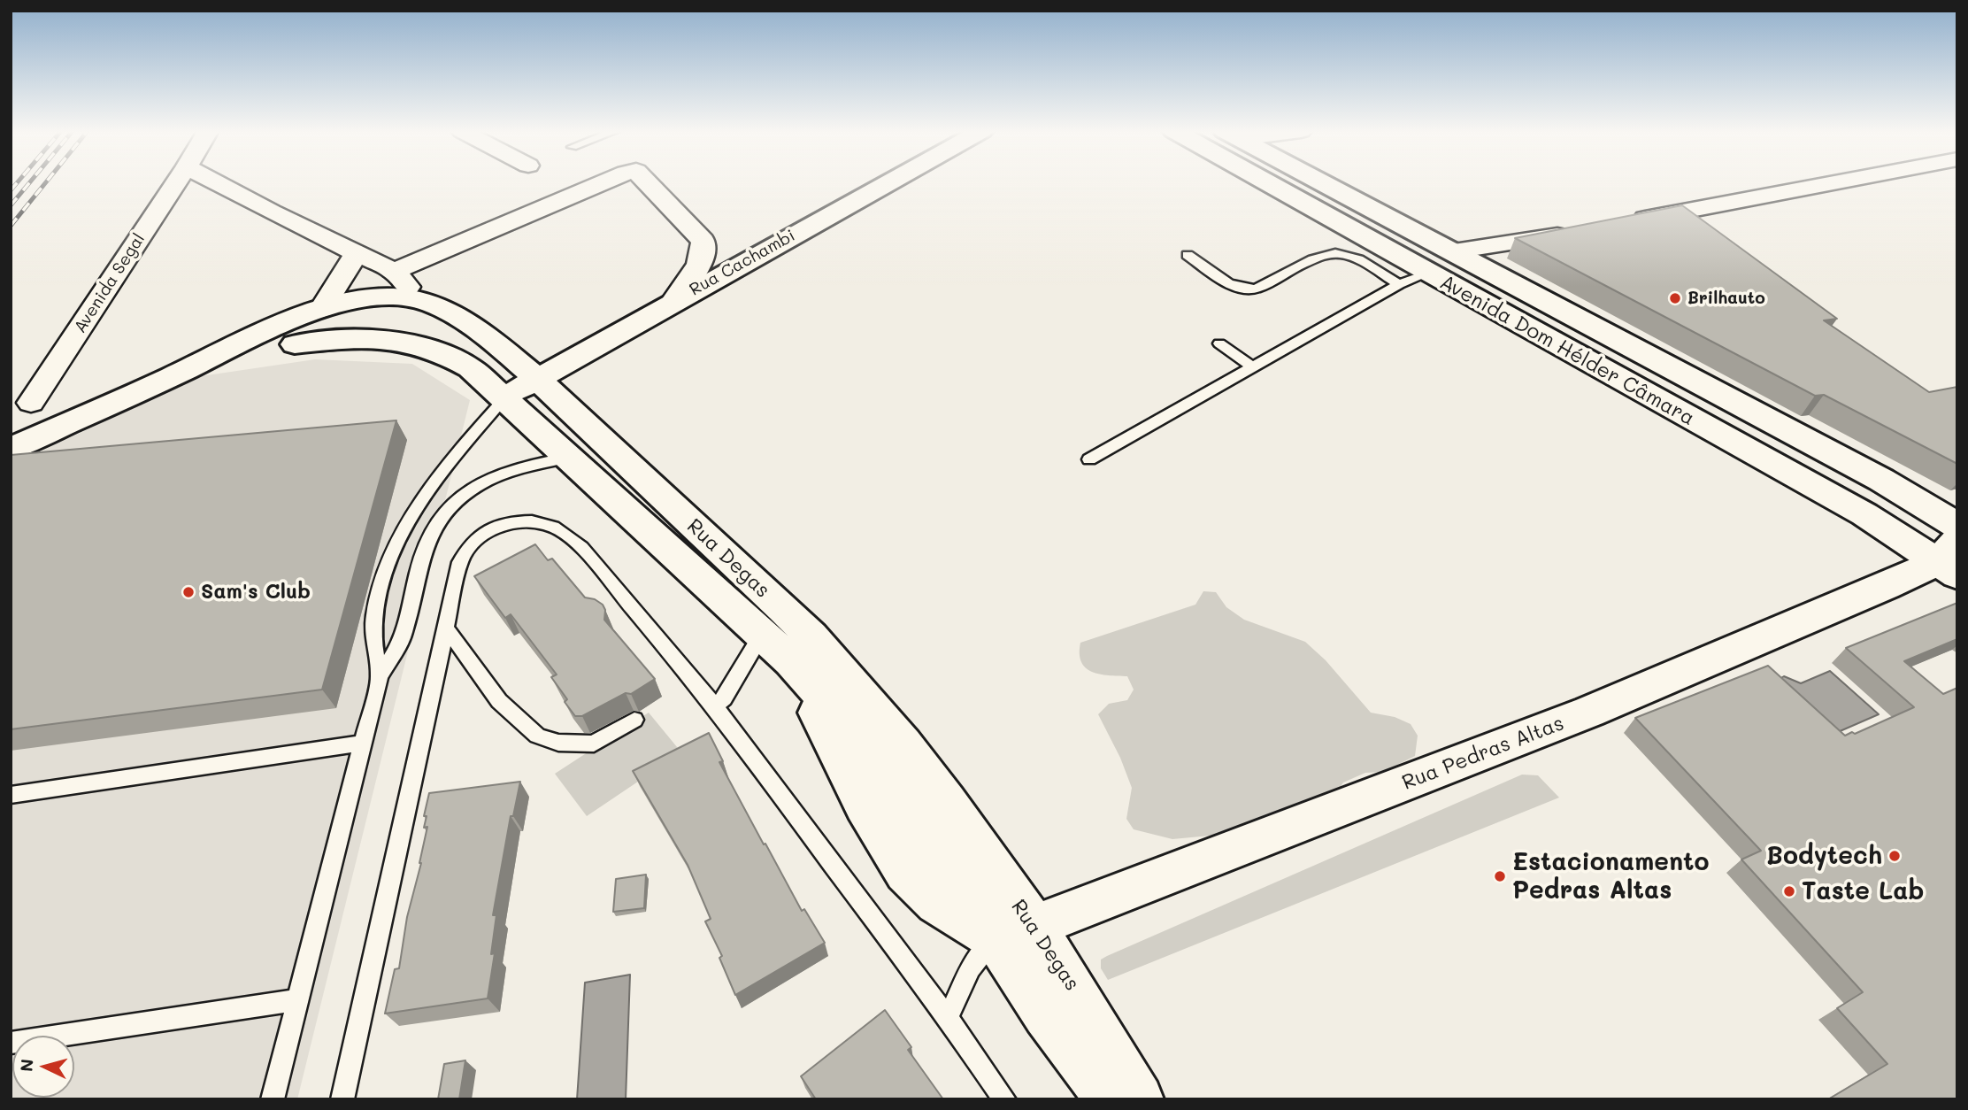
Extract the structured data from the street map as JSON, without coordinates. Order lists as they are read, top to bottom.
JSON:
{
  "streets": {
    "main road": [
      "Rua Cachambi",
      "Avenida Dom Hélder Câmara",
      "Rua Degas",
      "Rua Pedras Altas"
    ],
    "street": ["Avenida Segal"]
  },
  "crossings": [
    ["Rua Cachambi", "Rua Degas"],
    ["Avenida Dom Hélder Câmara", "Rua Pedras Altas"],
    ["Rua Degas", "Rua Pedras Altas"]
  ],
  "places": [
    "Brilhauto",
    "Sam's Club",
    "Bodytech",
    "Estacionamento Pedras Altas",
    "Taste Lab"
  ],
  "north": "left"
}
